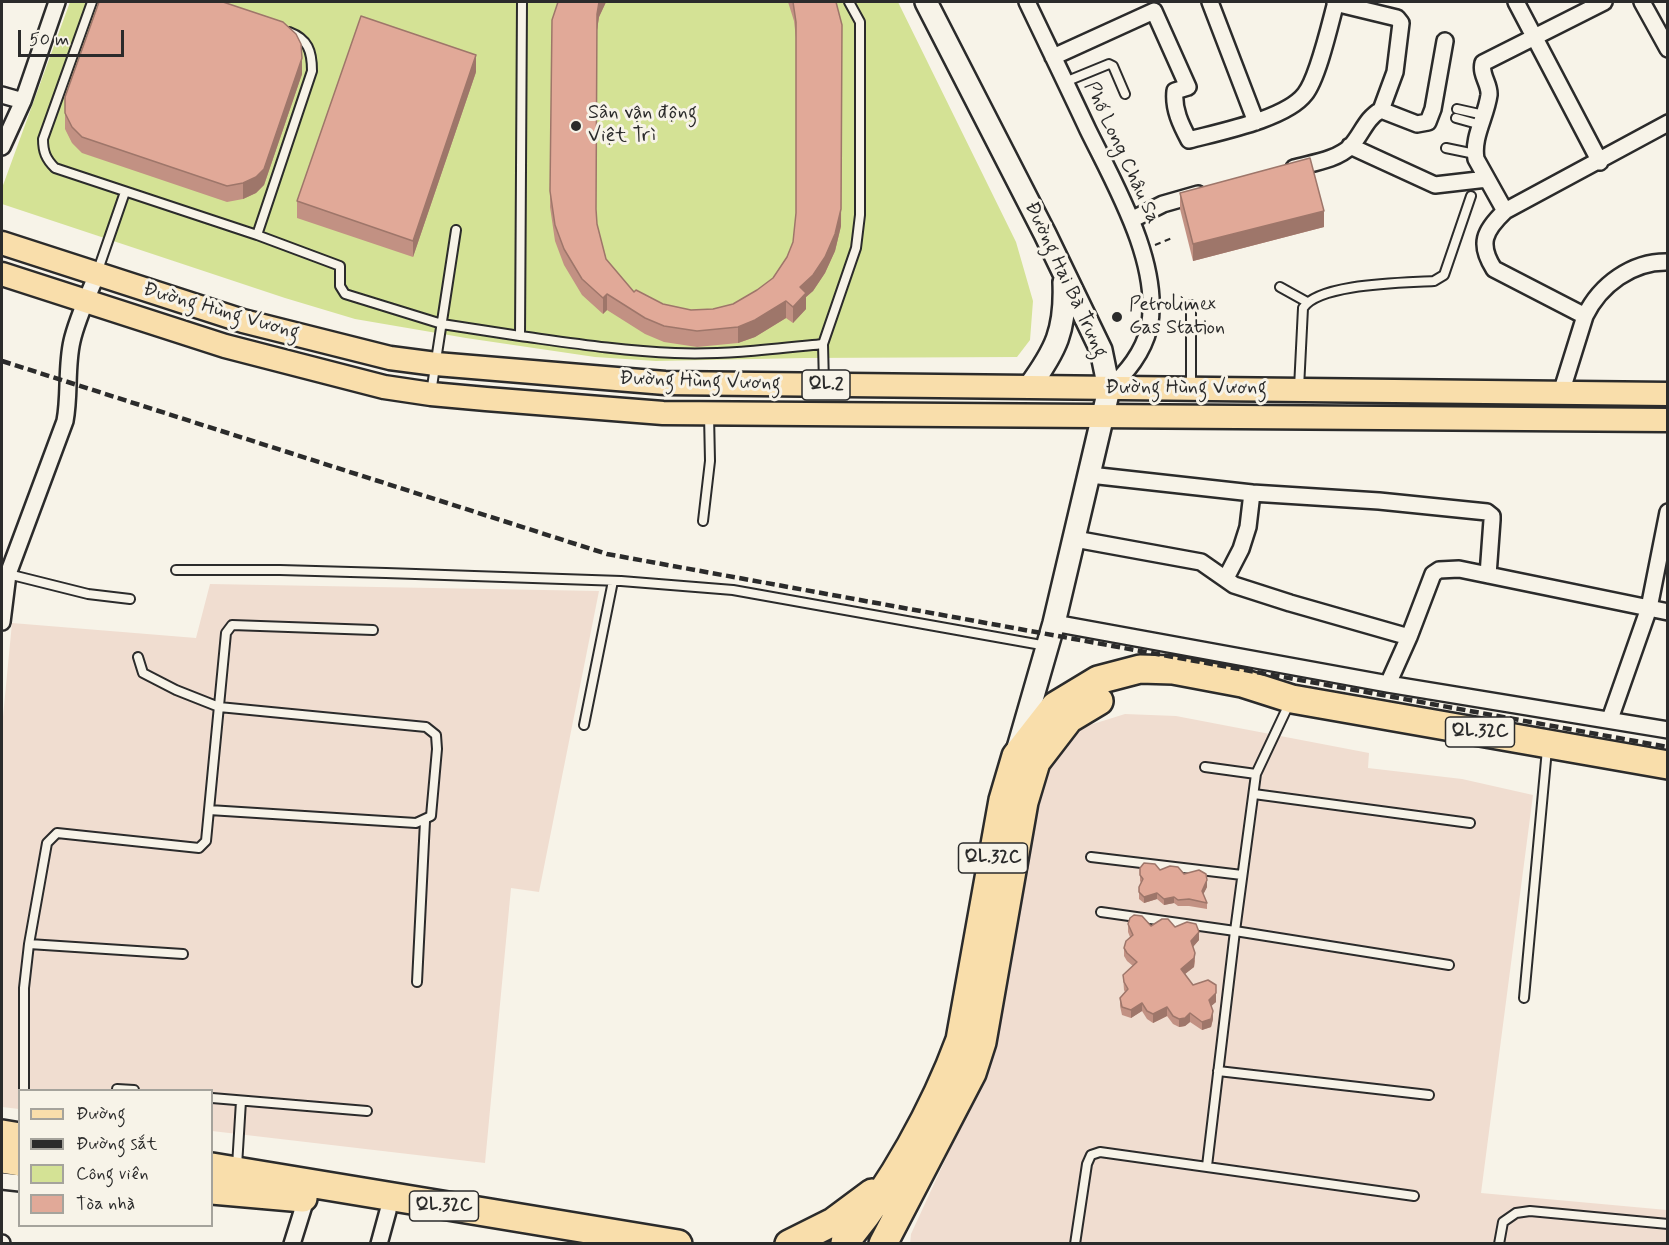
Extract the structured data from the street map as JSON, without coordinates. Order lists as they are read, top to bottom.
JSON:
{
  "streets": {
    "highway": ["QL.32C"],
    "main road": ["Đường Hùng Vương", "QL.2"],
    "street": ["Phố Long Châu Sa", "Đường Hai Bà Trưng"]
  },
  "crossings": [
    ["Phố Long Châu Sa", "Đường Hai Bà Trưng"],
    ["Phố Long Châu Sa", "Đường Hùng Vương"],
    ["Đường Hai Bà Trưng", "Đường Hùng Vương"],
    ["Đường Hai Bà Trưng", "QL.32C"]
  ],
  "places": ["Sân vận động Việt Trì", "Petrolimex Gas Station"],
  "legend": [
    "Đường",
    "Đường sắt",
    "Công viên",
    "Tòa nhà"
  ],
  "scale_bar": "50 m"
}
